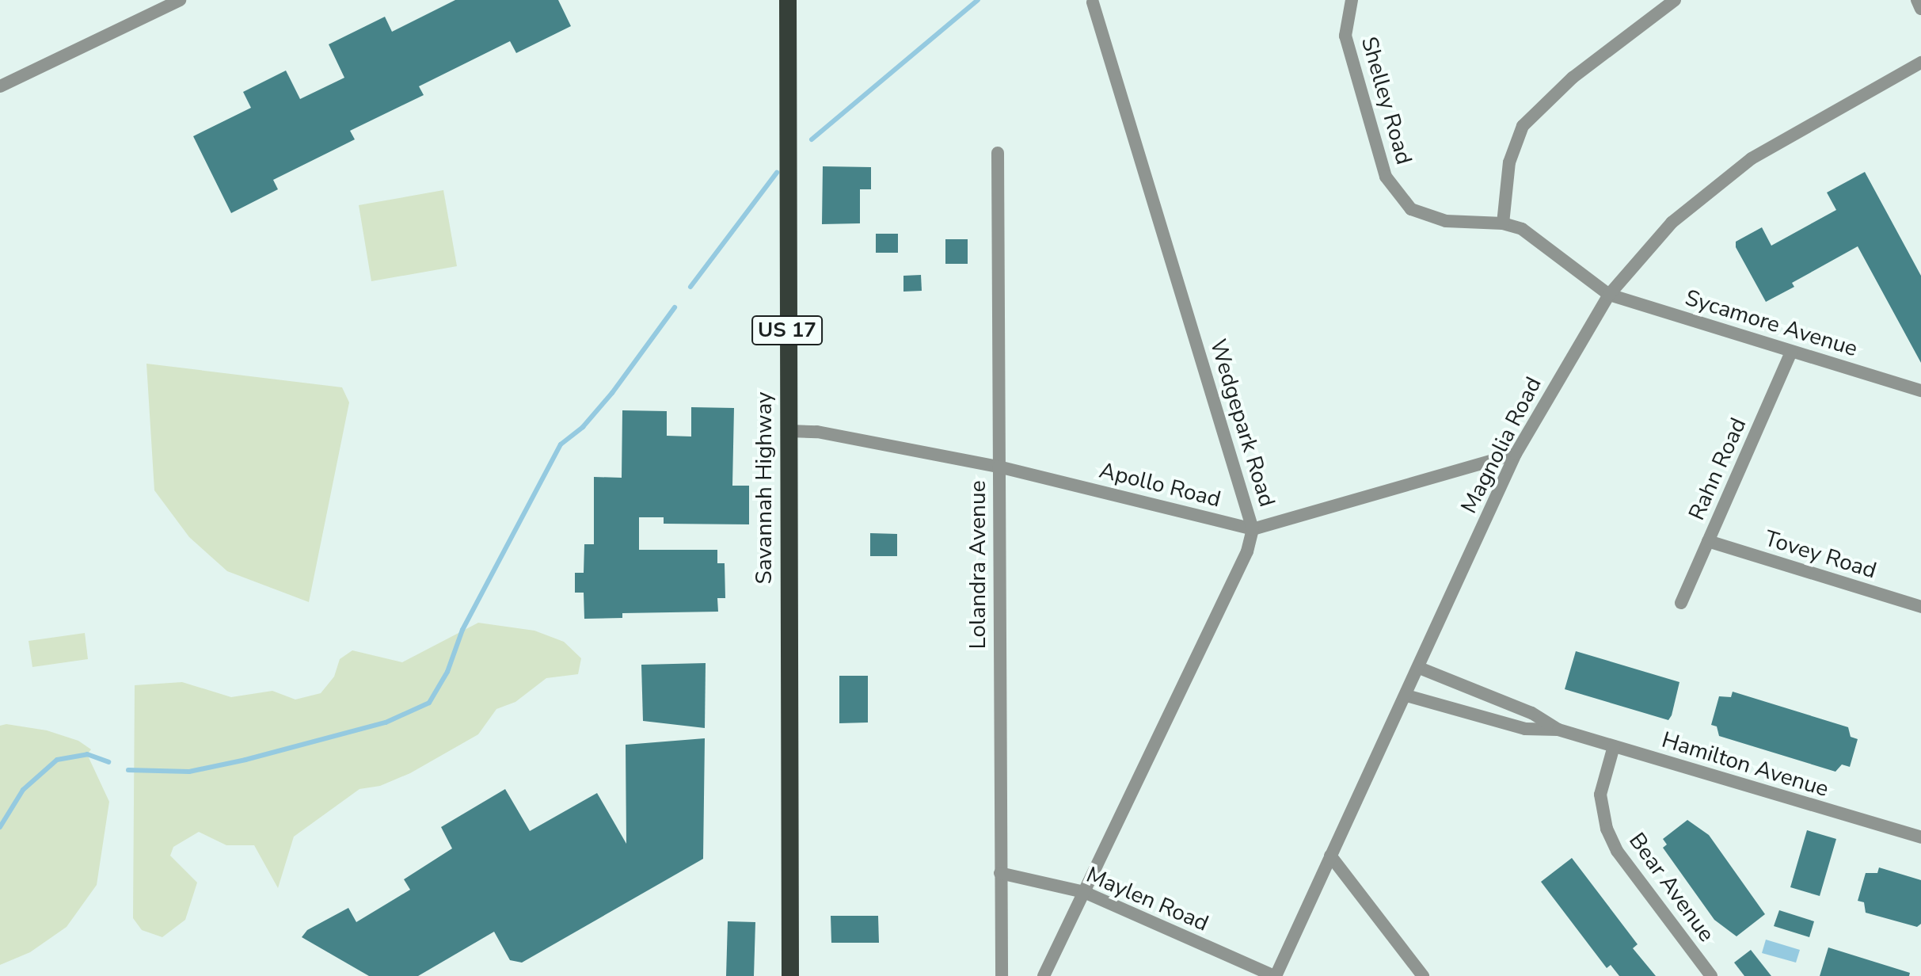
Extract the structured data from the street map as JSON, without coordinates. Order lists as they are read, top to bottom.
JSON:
{
  "streets": {
    "highway": ["US 17", "Savannah Highway"],
    "street": [
      "Shelley Road",
      "Sycamore Avenue",
      "Wedgepark Road",
      "Magnolia Road",
      "Rahn Road",
      "Apollo Road",
      "Tovey Road",
      "Lolandra Avenue",
      "Hamilton Avenue",
      "Bear Avenue",
      "Maylen Road"
    ]
  },
  "crossings": [
    ["Shelley Road", "Sycamore Avenue"],
    ["Shelley Road", "Magnolia Road"],
    ["Sycamore Avenue", "Magnolia Road"],
    ["Sycamore Avenue", "Rahn Road"],
    ["Wedgepark Road", "Apollo Road"],
    ["Wedgepark Road", "Maylen Road"],
    ["Magnolia Road", "Apollo Road"],
    ["Magnolia Road", "Hamilton Avenue"],
    ["Magnolia Road", "Maylen Road"],
    ["Rahn Road", "Tovey Road"],
    ["Apollo Road", "Savannah Highway"],
    ["Apollo Road", "Lolandra Avenue"],
    ["Lolandra Avenue", "Maylen Road"],
    ["Hamilton Avenue", "Bear Avenue"]
  ]
}
